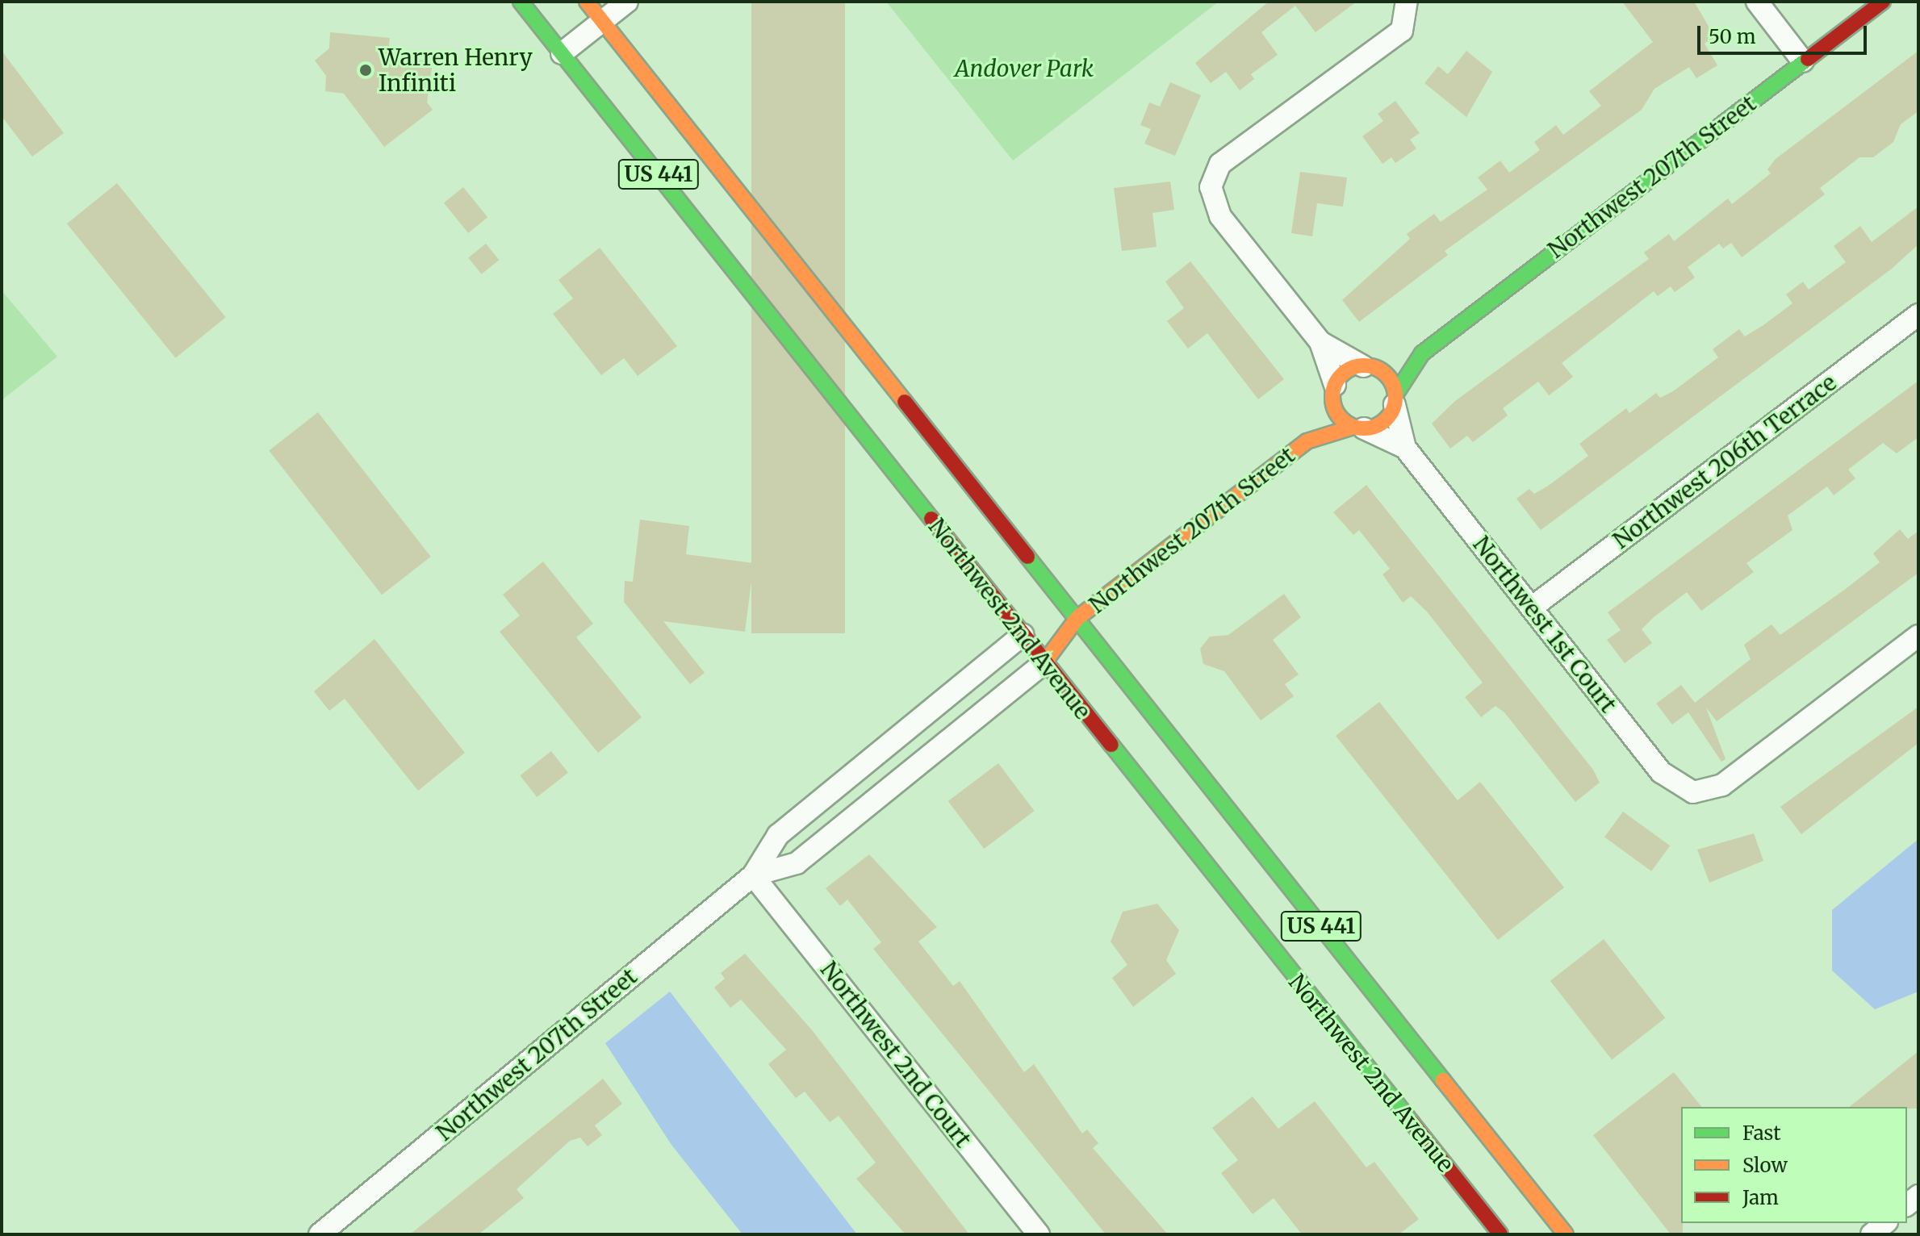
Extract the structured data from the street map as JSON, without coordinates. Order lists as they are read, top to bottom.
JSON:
{
  "streets": {
    "main road": ["US 441", "Northwest 207th Street", "Northwest 2nd Avenue"],
    "street": ["Northwest 206th Terrace", "Northwest 1st Court", "Northwest 2nd Court"]
  },
  "crossings": [
    ["US 441", "Northwest 207th Street"],
    ["Northwest 207th Street", "Northwest 2nd Avenue"],
    ["Northwest 207th Street", "Northwest 1st Court"],
    ["Northwest 207th Street", "Northwest 2nd Court"],
    ["Northwest 206th Terrace", "Northwest 1st Court"]
  ],
  "parks": ["Andover Park"],
  "places": ["Warren Henry Infiniti"],
  "legend": ["Fast", "Slow", "Jam"],
  "scale_bar": "50 m"
}
